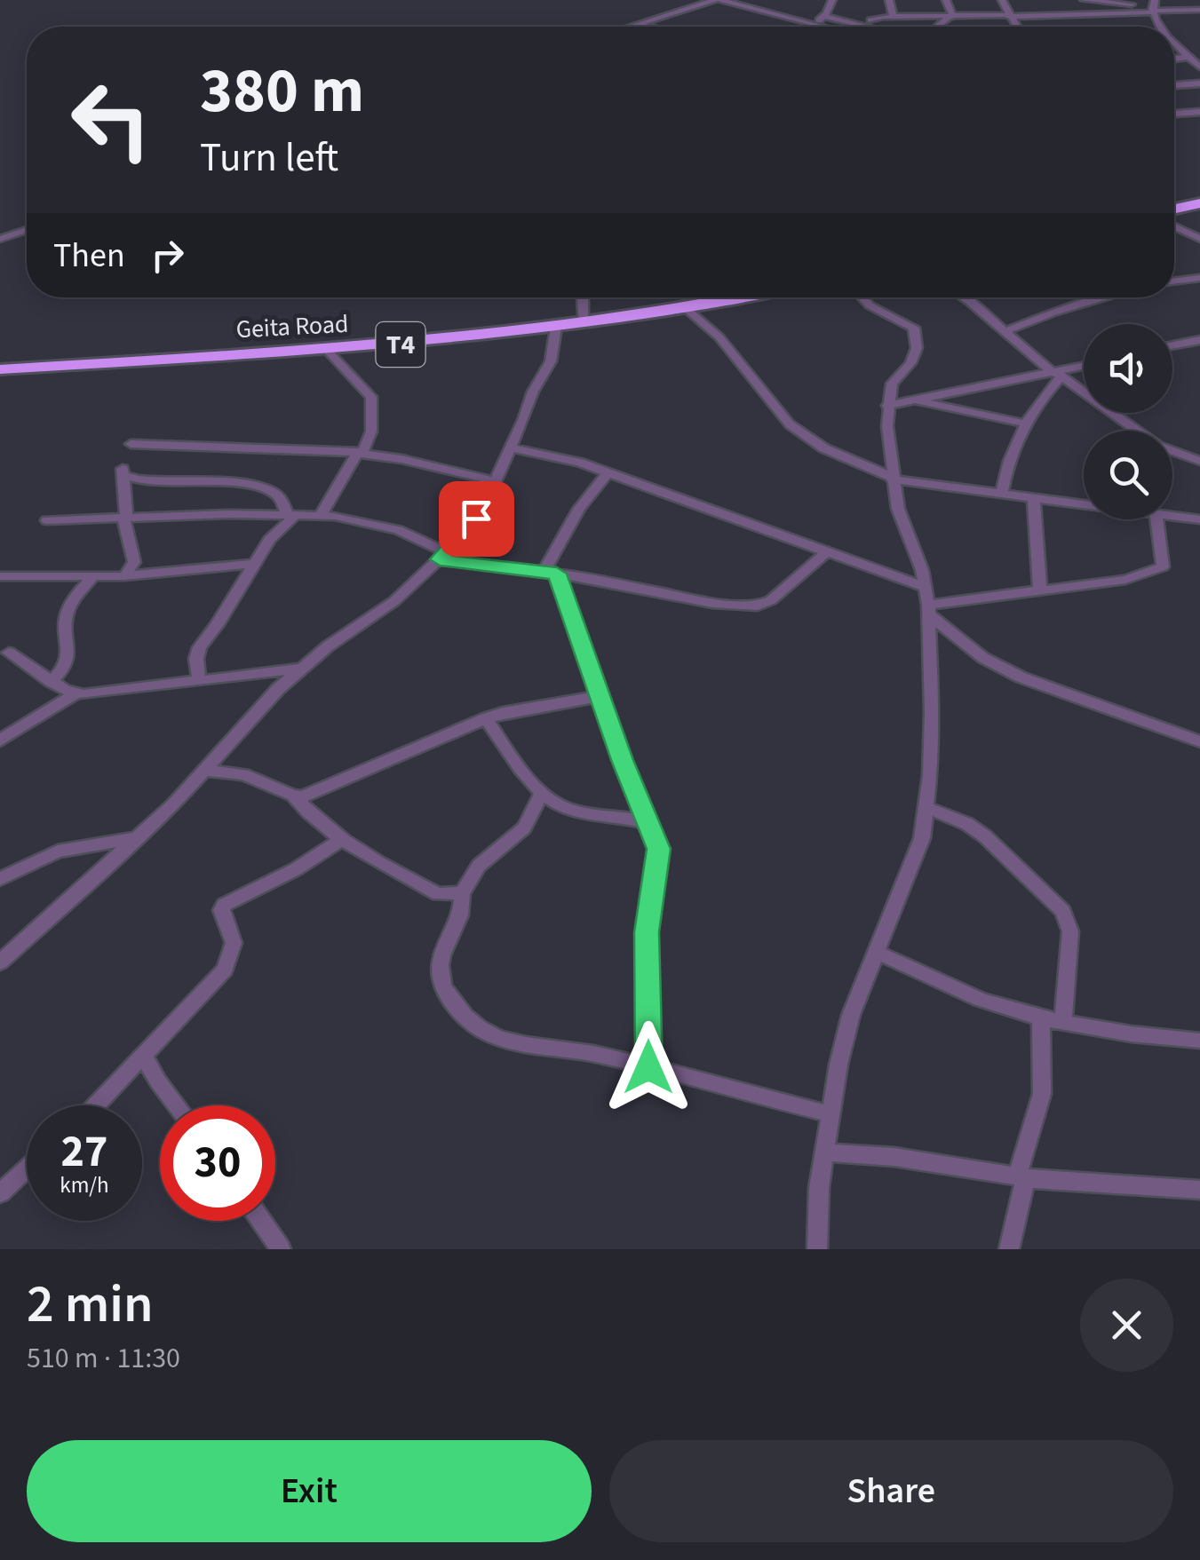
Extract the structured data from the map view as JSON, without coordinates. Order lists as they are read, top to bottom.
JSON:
{
  "streets": {
    "highway": ["Geita Road", "T4"]
  },
  "page": {
    "turn": ["380 m", "Turn left"],
    "then": "Then",
    "speed": "27 km/h",
    "limit": "30",
    "heading": ["2 min", "510 m · 11:30"],
    "buttons": ["Exit", "Share"]
  }
}
